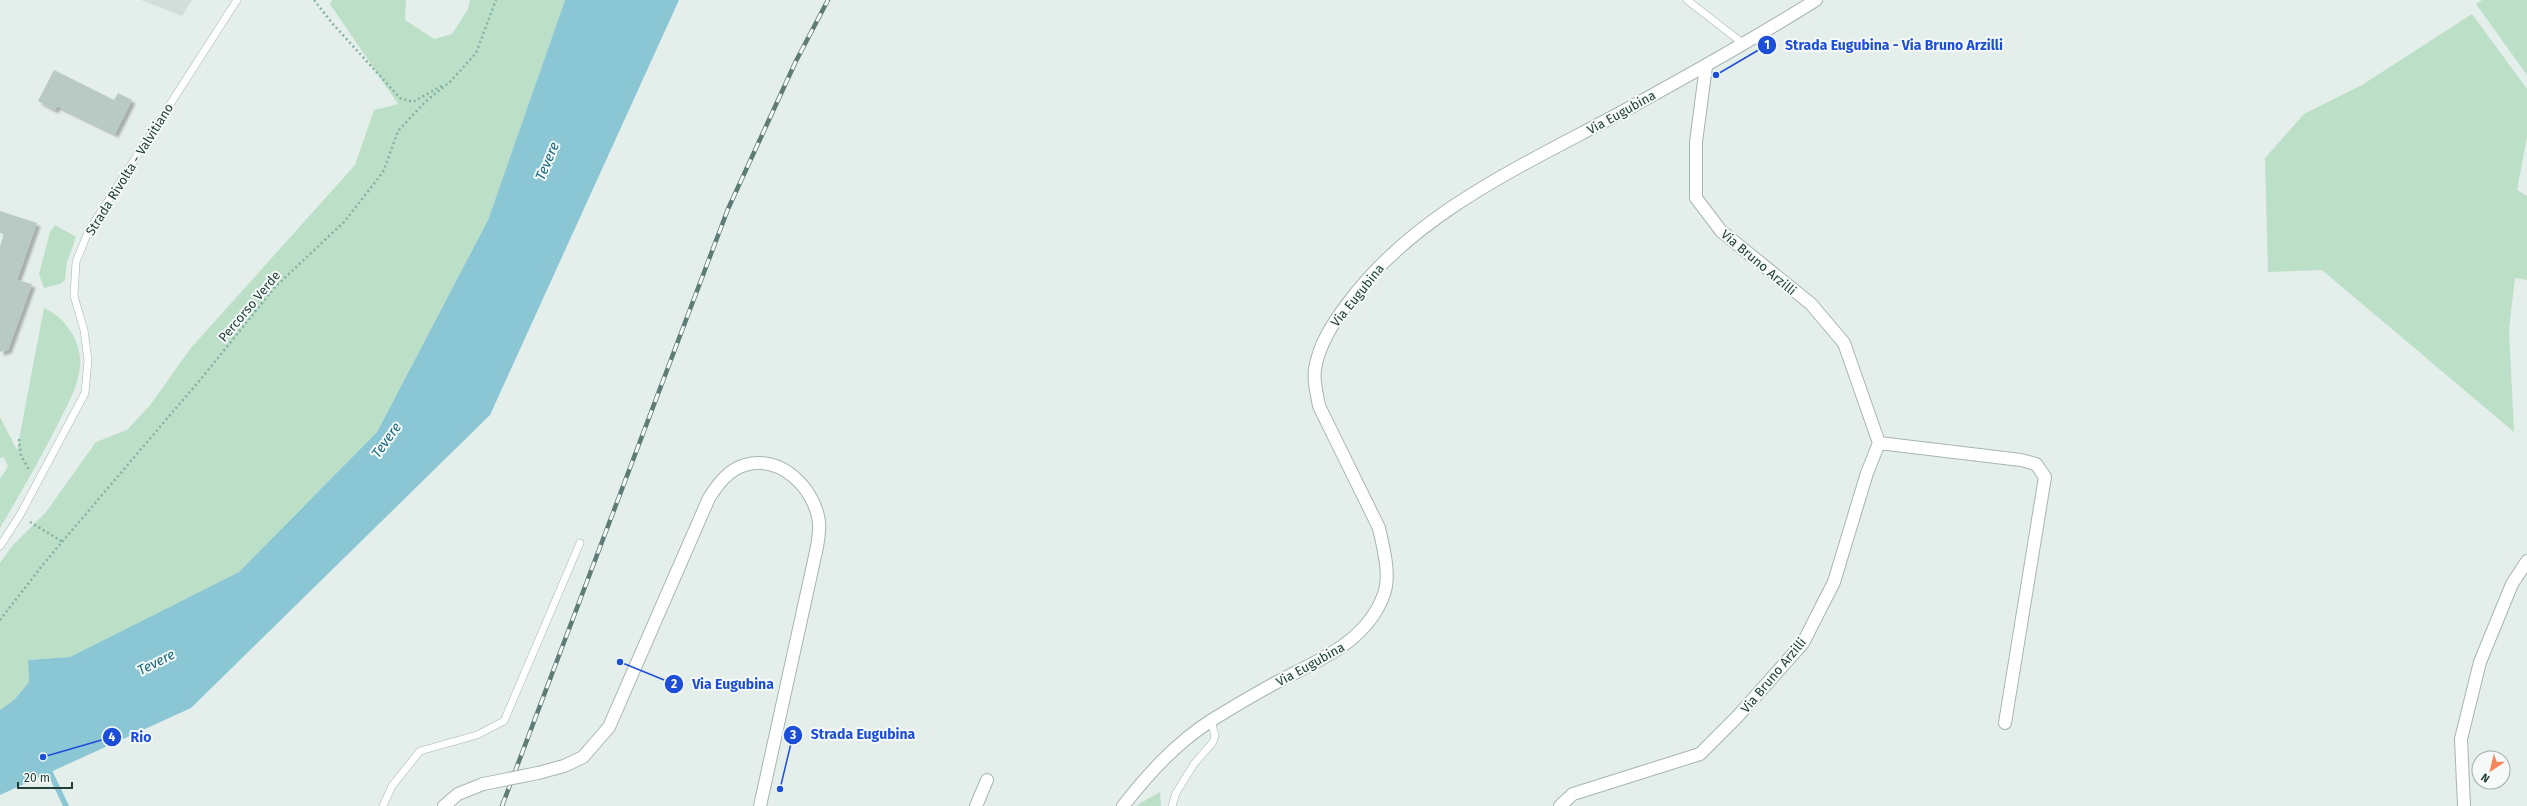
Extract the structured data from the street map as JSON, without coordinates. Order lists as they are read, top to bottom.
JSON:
{
  "streets": {
    "street": ["Via Eugubina", "Via Bruno Arzilli"],
    "lane": ["Strada Rivolta - Valvitiano"],
    "path": ["Percorso Verde"]
  },
  "crossings": [
    ["Via Eugubina", "Via Bruno Arzilli"]
  ],
  "water": ["Tevere"],
  "places": [
    "Strada Eugubina - Via Bruno Arzilli",
    "Via Eugubina",
    "Rio",
    "Strada Eugubina"
  ],
  "scale_bar": "20 m",
  "north": "bottom left"
}
